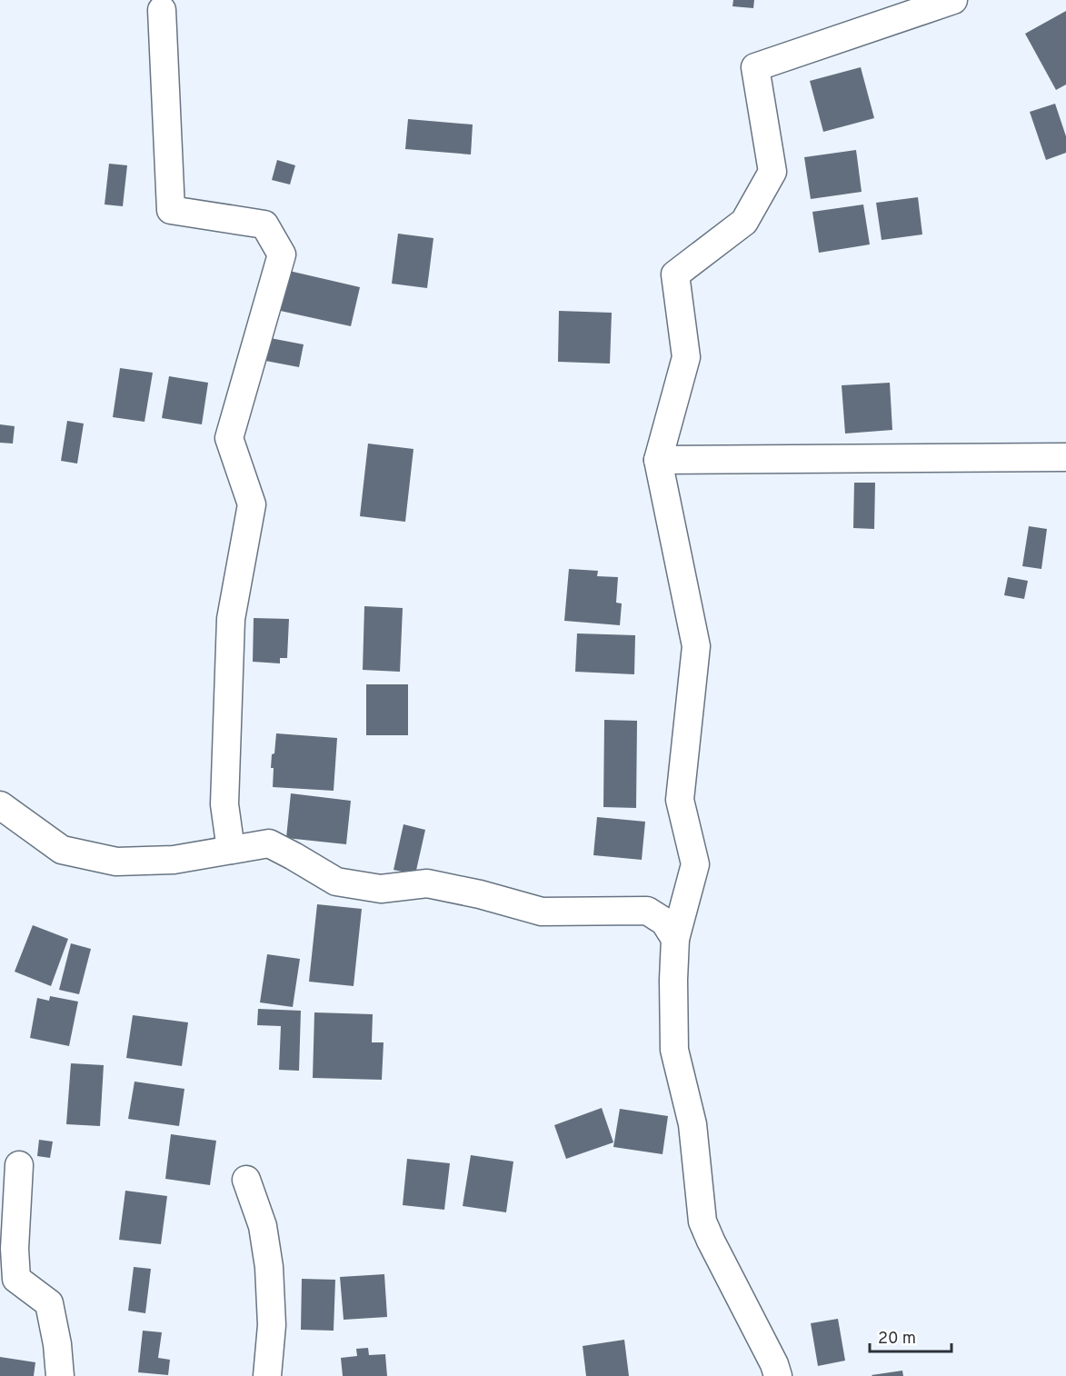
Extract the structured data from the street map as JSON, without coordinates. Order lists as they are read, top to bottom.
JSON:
{
  "scale_bar": "20 m"
}
